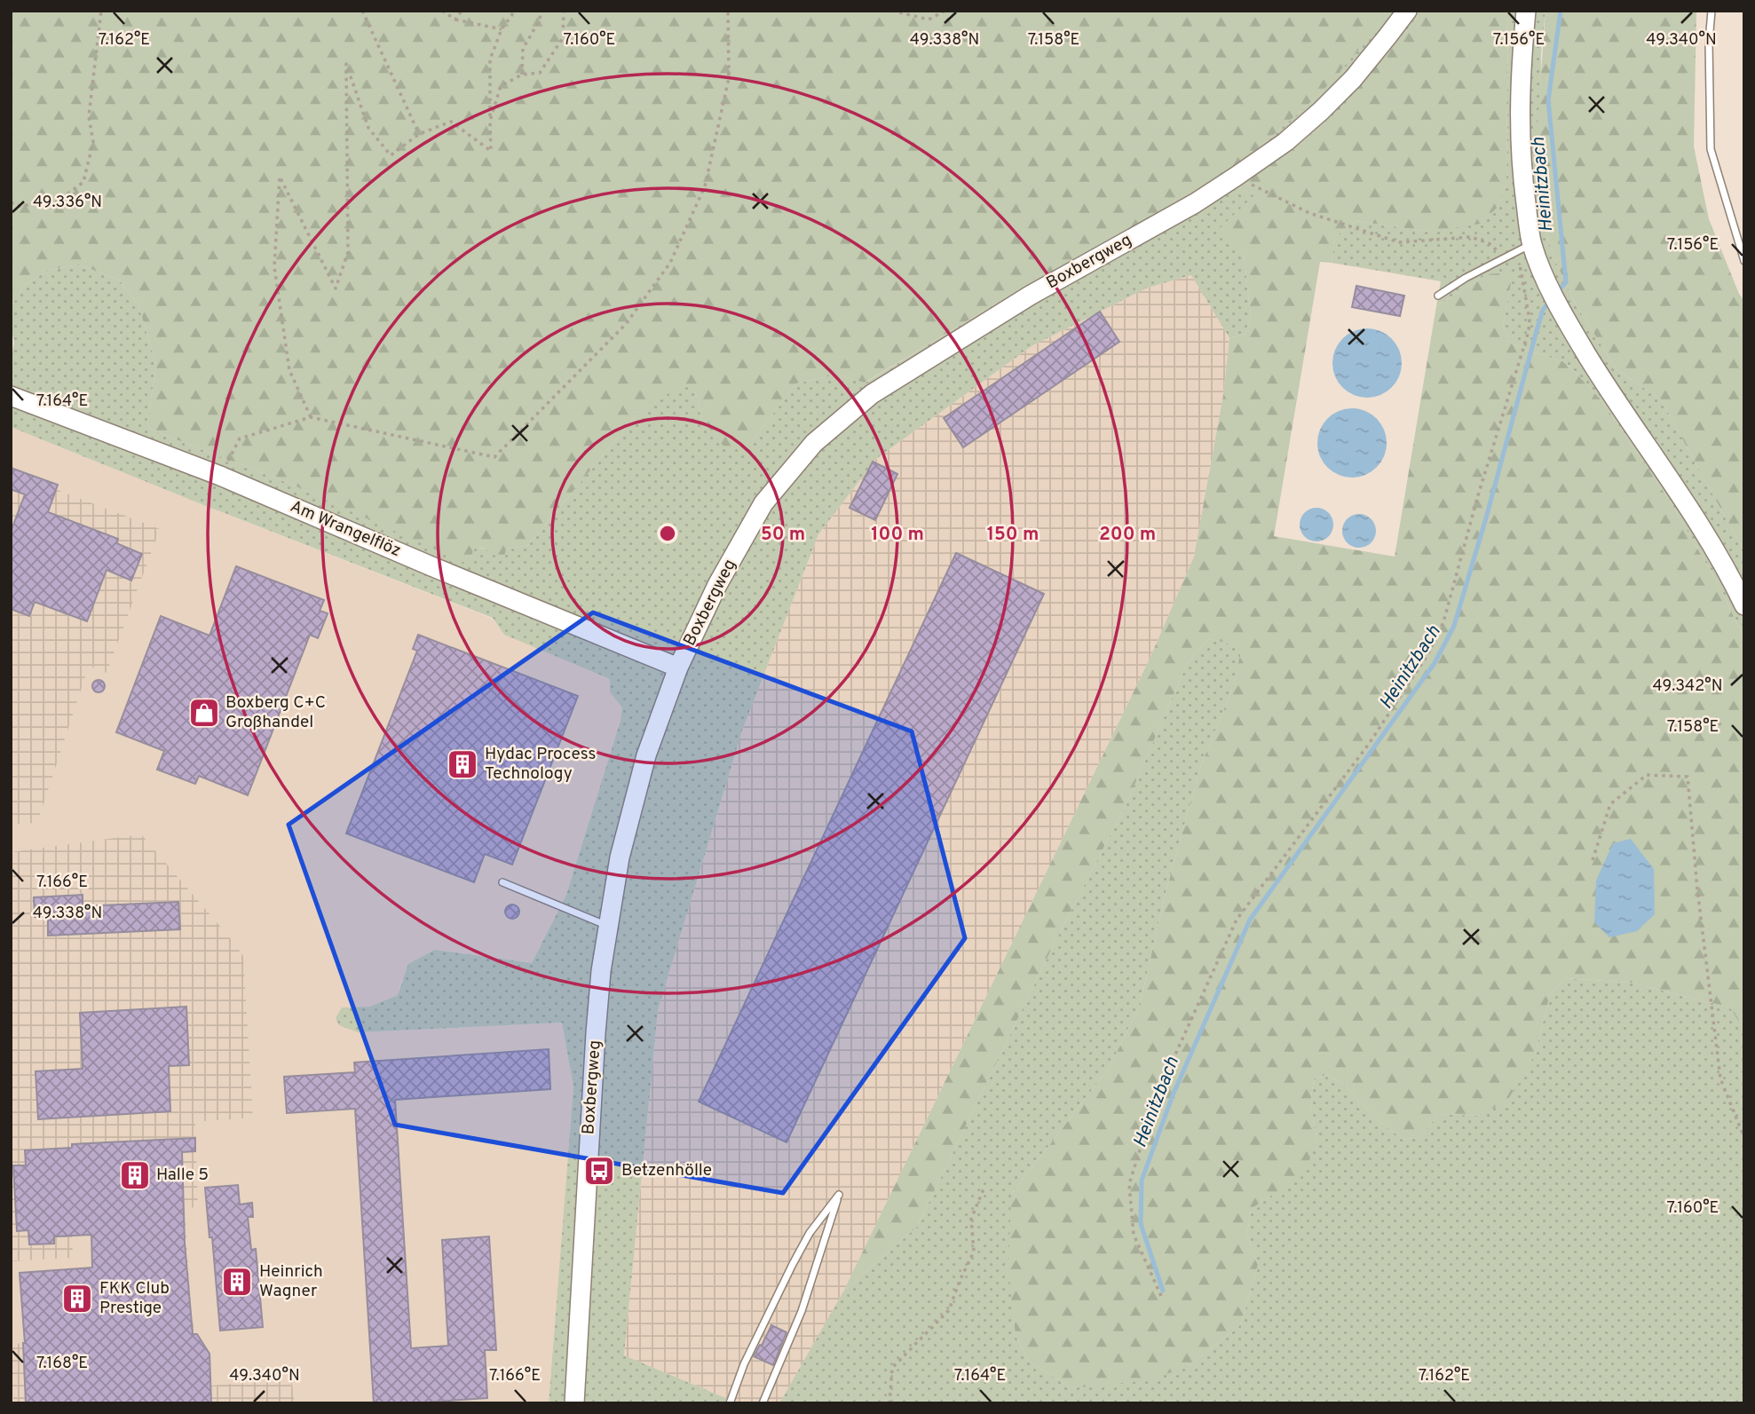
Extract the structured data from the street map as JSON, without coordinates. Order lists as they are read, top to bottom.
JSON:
{
  "streets": {
    "street": ["Boxbergweg", "Am Wrangelflöz"]
  },
  "crossings": [
    ["Boxbergweg", "Am Wrangelflöz"]
  ],
  "water": ["Heinitzbach"],
  "places": {
    "shop": ["Boxberg C+C Großhandel"],
    "building": [
      "Hydac Process Technology",
      "Halle 5",
      "Heinrich Wagner",
      "FKK Club Prestige"
    ],
    "bus stop": ["Betzenhölle"]
  },
  "coordinates": [
    "49.340°N",
    "49.338°N",
    "7.162°E",
    "7.160°E",
    "7.158°E",
    "7.156°E",
    "49.336°N",
    "7.164°E",
    "49.342°N",
    "7.166°E",
    "7.168°E"
  ],
  "rings": [
    "50 m",
    "100 m",
    "150 m",
    "200 m"
  ]
}
